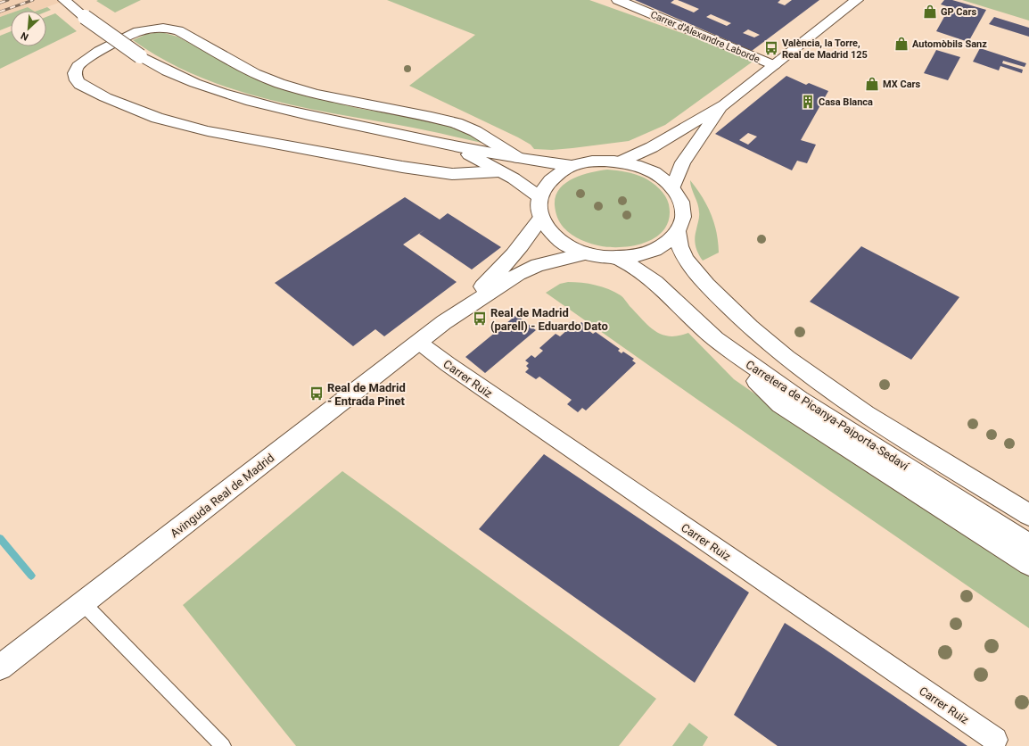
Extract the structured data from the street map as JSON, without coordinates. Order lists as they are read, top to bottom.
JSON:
{
  "streets": {
    "street": [
      "Carrer d'Alexandre Laborde",
      "Carrer Ruiz",
      "Carretera de Picanya-Paiporta-Sedaví",
      "Avinguda Real de Madrid"
    ]
  },
  "crossings": [
    ["Carrer Ruiz", "Avinguda Real de Madrid"],
    ["Carretera de Picanya-Paiporta-Sedaví", "Avinguda Real de Madrid"]
  ],
  "places": {
    "shop": ["GP Cars", "Automòbils Sanz", "MX Cars"],
    "bus stop": ["València, la Torre, Real de Madrid 125", "Real de Madrid (parell) - Eduardo Dato", "Real de Madrid - Entrada Pinet"],
    "building": ["Casa Blanca"]
  },
  "north": "bottom left"
}
